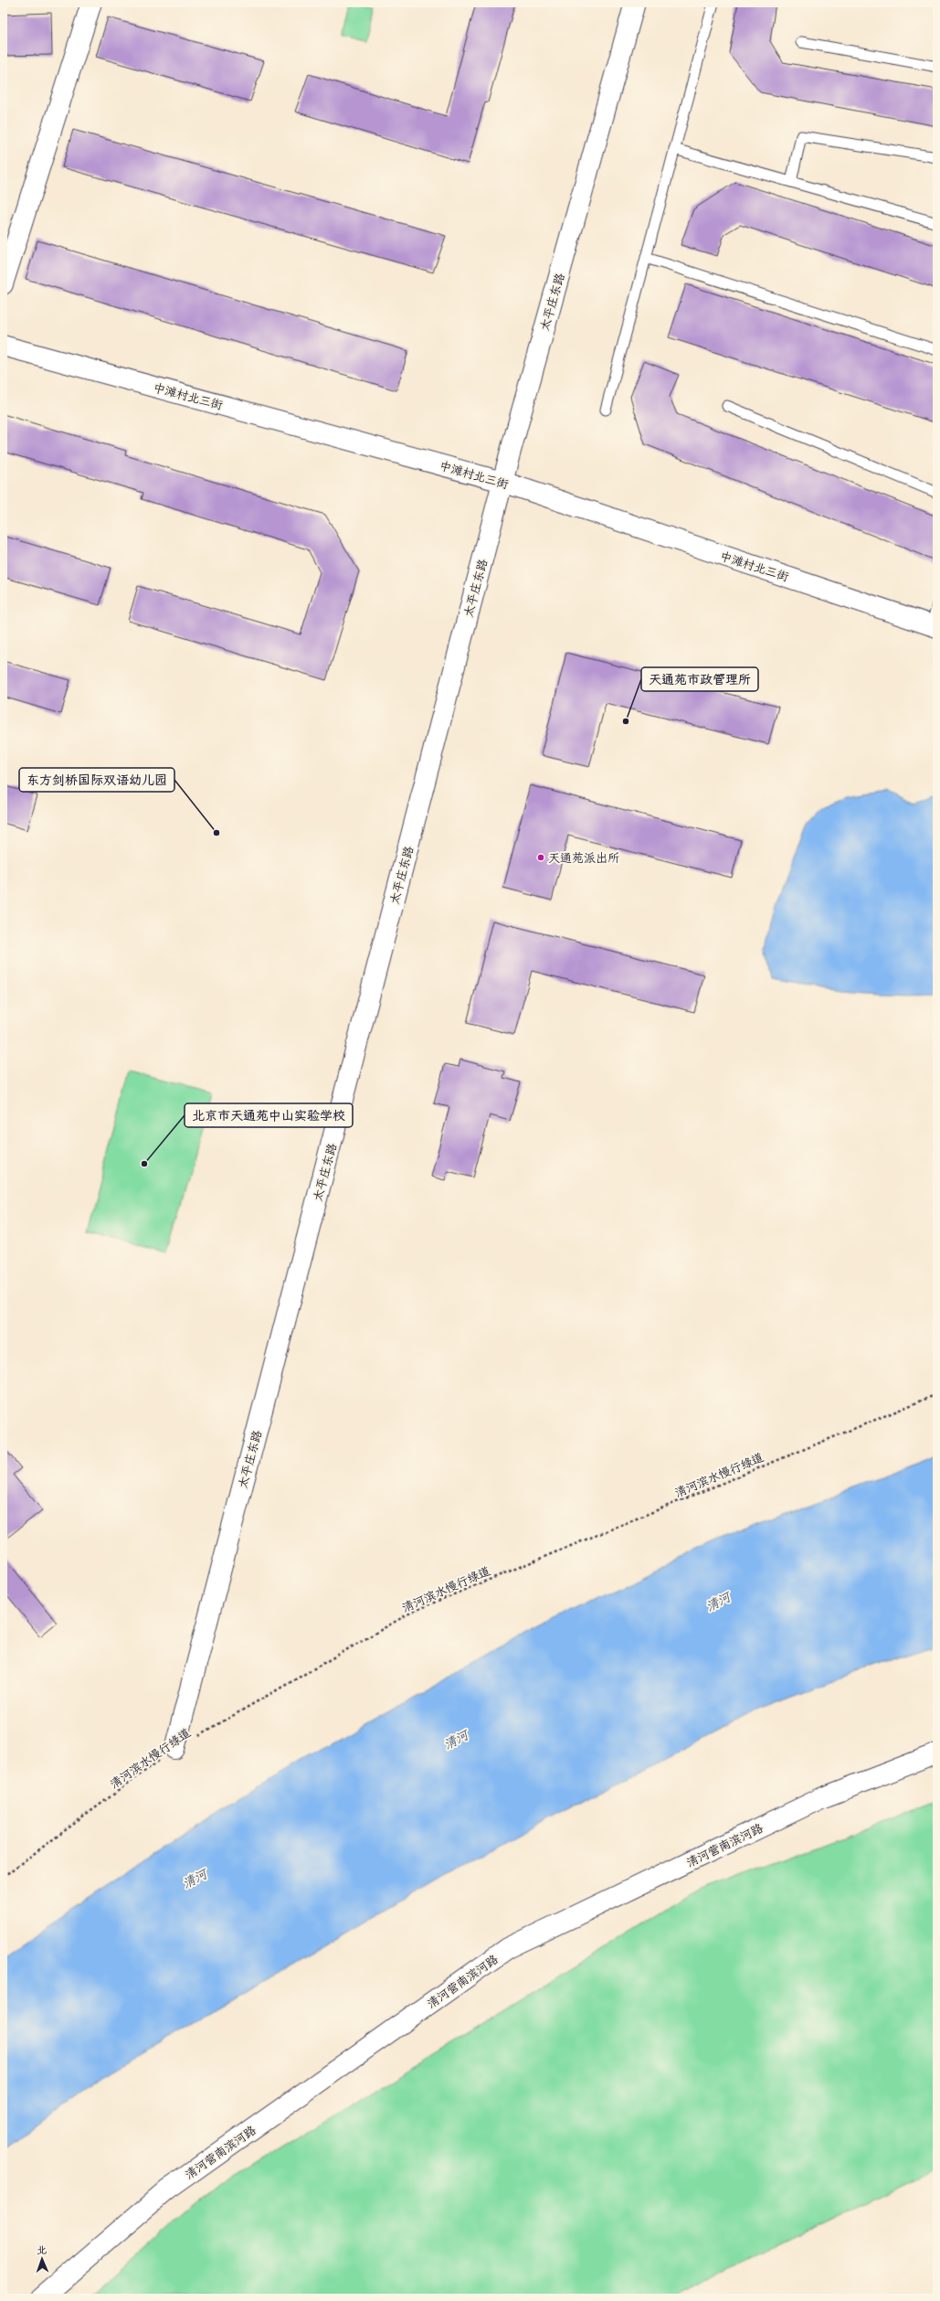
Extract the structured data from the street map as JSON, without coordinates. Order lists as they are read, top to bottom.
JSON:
{
  "streets": {
    "street": ["太平庄东路", "中滩村北三街", "清河营南滨河路"],
    "path": ["清河滨水慢行绿道"]
  },
  "crossings": [
    ["太平庄东路", "中滩村北三街"],
    ["太平庄东路", "清河滨水慢行绿道"]
  ],
  "water": ["清河"],
  "places": [
    "天通苑市政管理所",
    "东方剑桥国际双语幼儿园",
    "天通苑派出所",
    "北京市天通苑中山实验学校"
  ],
  "north": "top"
}
